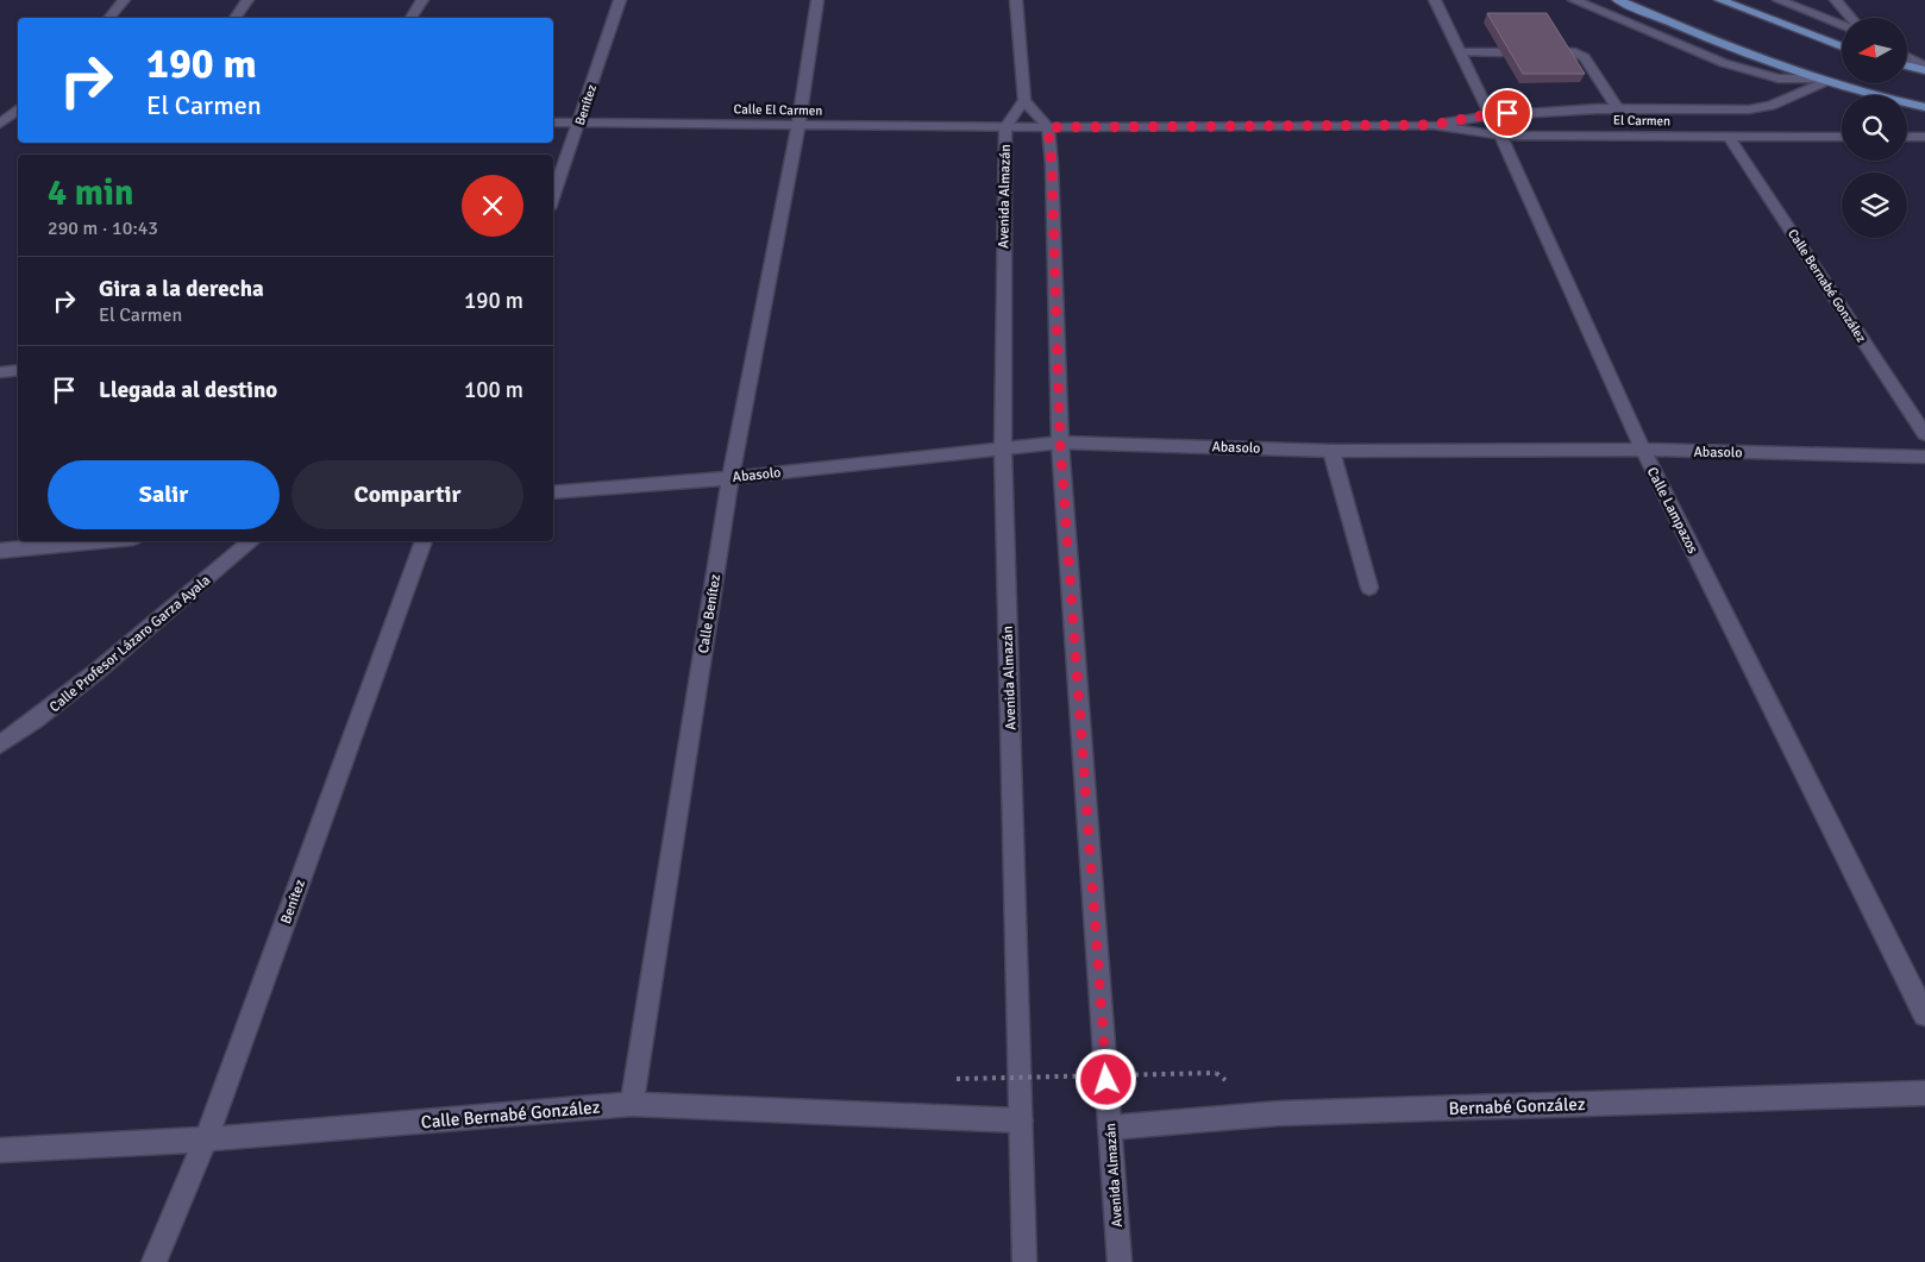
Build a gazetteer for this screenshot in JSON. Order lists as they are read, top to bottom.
{
  "streets": {
    "street": [
      "Benítez",
      "Calle El Carmen",
      "El Carmen",
      "Avenida Almazán",
      "Calle Bernabé González",
      "Abasolo",
      "Calle Lampazos",
      "Calle Benítez",
      "Calle Profesor Lázaro Garza Ayala",
      "Bernabé González"
    ]
  },
  "crossings": [
    ["Benítez", "Calle El Carmen"],
    ["Benítez", "Calle Bernabé González"],
    ["Calle El Carmen", "El Carmen"],
    ["Calle El Carmen", "Avenida Almazán"],
    ["Calle El Carmen", "Calle Benítez"],
    ["El Carmen", "Avenida Almazán"],
    ["El Carmen", "Calle Bernabé González"],
    ["El Carmen", "Calle Lampazos"],
    ["Avenida Almazán", "Calle Bernabé González"],
    ["Avenida Almazán", "Abasolo"],
    ["Avenida Almazán", "Bernabé González"],
    ["Calle Bernabé González", "Calle Benítez"],
    ["Abasolo", "Calle Lampazos"],
    ["Abasolo", "Calle Benítez"]
  ],
  "north": "left",
  "page": {
    "turn": ["190 m", "El Carmen"],
    "heading": ["4 min", "290 m · 10:43"],
    "list": [
      {
        "name": "Gira a la derecha",
        "note": "El Carmen",
        "value": "190 m"
      },
      {
        "name": "Llegada al destino",
        "value": "100 m"
      }
    ],
    "buttons": ["Salir", "Compartir"]
  }
}
